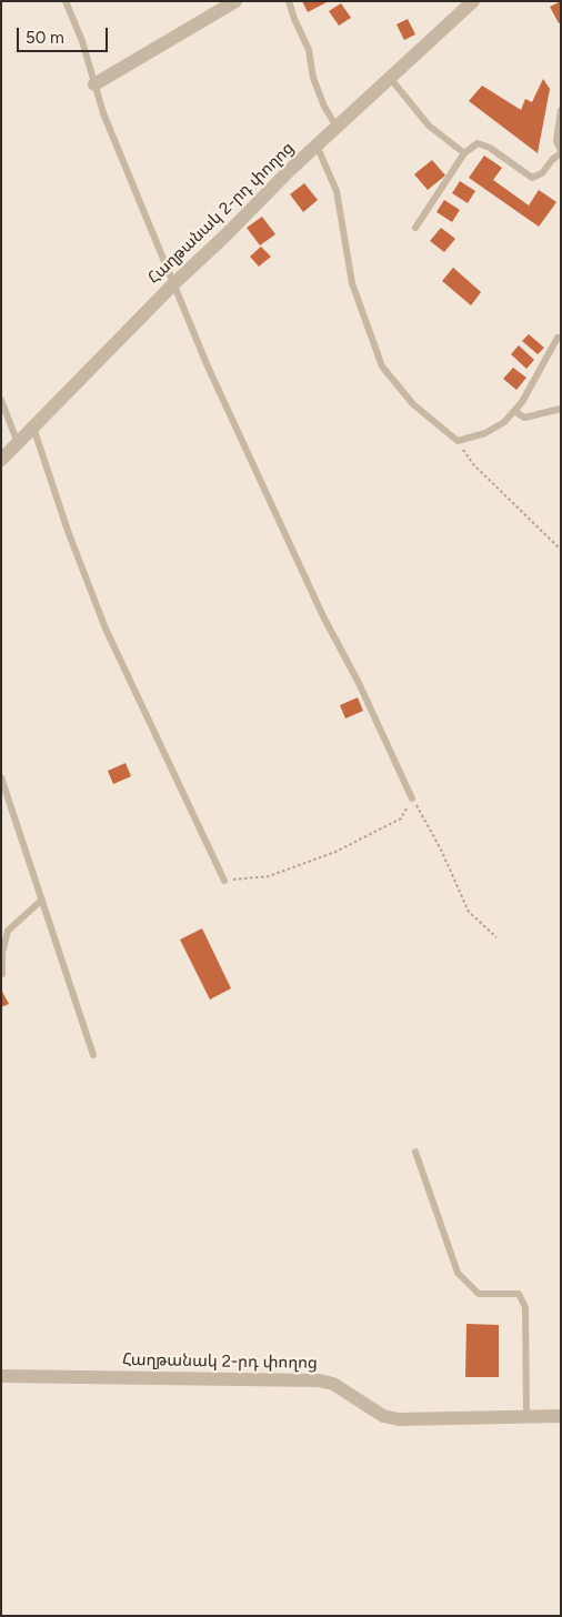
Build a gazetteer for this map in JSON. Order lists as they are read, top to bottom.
{
  "streets": {
    "street": ["Հաղթանակ 2-րդ փողոց"]
  },
  "scale_bar": "50 m"
}
